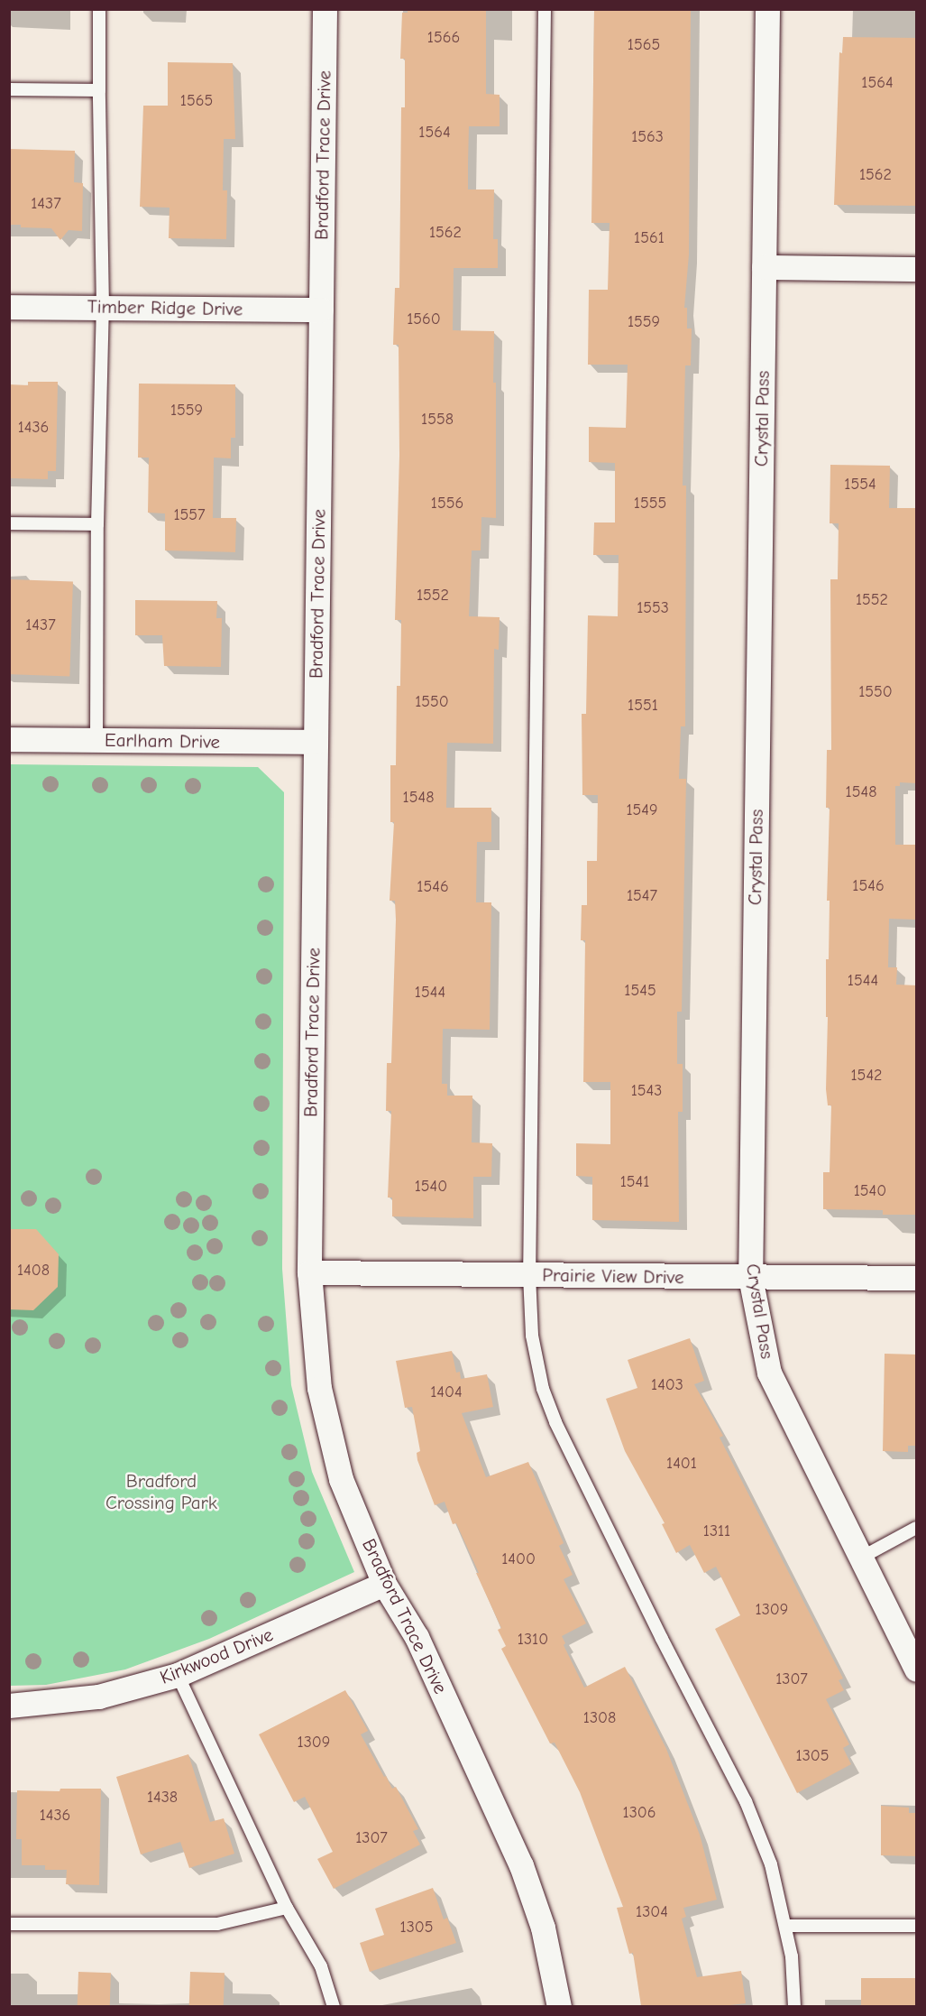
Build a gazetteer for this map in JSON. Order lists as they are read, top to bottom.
{
  "streets": {
    "street": [
      "Bradford Trace Drive",
      "Timber Ridge Drive",
      "Crystal Pass",
      "Earlham Drive",
      "Prairie View Drive",
      "Kirkwood Drive"
    ]
  },
  "crossings": [
    ["Bradford Trace Drive", "Timber Ridge Drive"],
    ["Bradford Trace Drive", "Earlham Drive"],
    ["Bradford Trace Drive", "Prairie View Drive"],
    ["Bradford Trace Drive", "Kirkwood Drive"],
    ["Crystal Pass", "Prairie View Drive"]
  ],
  "parks": ["Bradford Crossing Park"],
  "house_numbers": [
    "1566",
    "1565",
    "1564",
    "1565",
    "1564",
    "1563",
    "1562",
    "1437",
    "1562",
    "1561",
    "1560",
    "1559",
    "1559",
    "1558",
    "1436",
    "1554",
    "1556",
    "1555",
    "1557",
    "1552",
    "1552",
    "1553",
    "1437",
    "1550",
    "1550",
    "1551",
    "1548",
    "1548",
    "1549",
    "1546",
    "1546",
    "1547",
    "1544",
    "1545",
    "1544",
    "1542",
    "1543",
    "1541",
    "1540",
    "1540",
    "1408",
    "1403",
    "1404",
    "1401",
    "1311",
    "1400",
    "1309",
    "1310",
    "1307",
    "1308",
    "1309",
    "1305",
    "1438",
    "1306",
    "1436",
    "1307",
    "1304",
    "1305"
  ]
}
